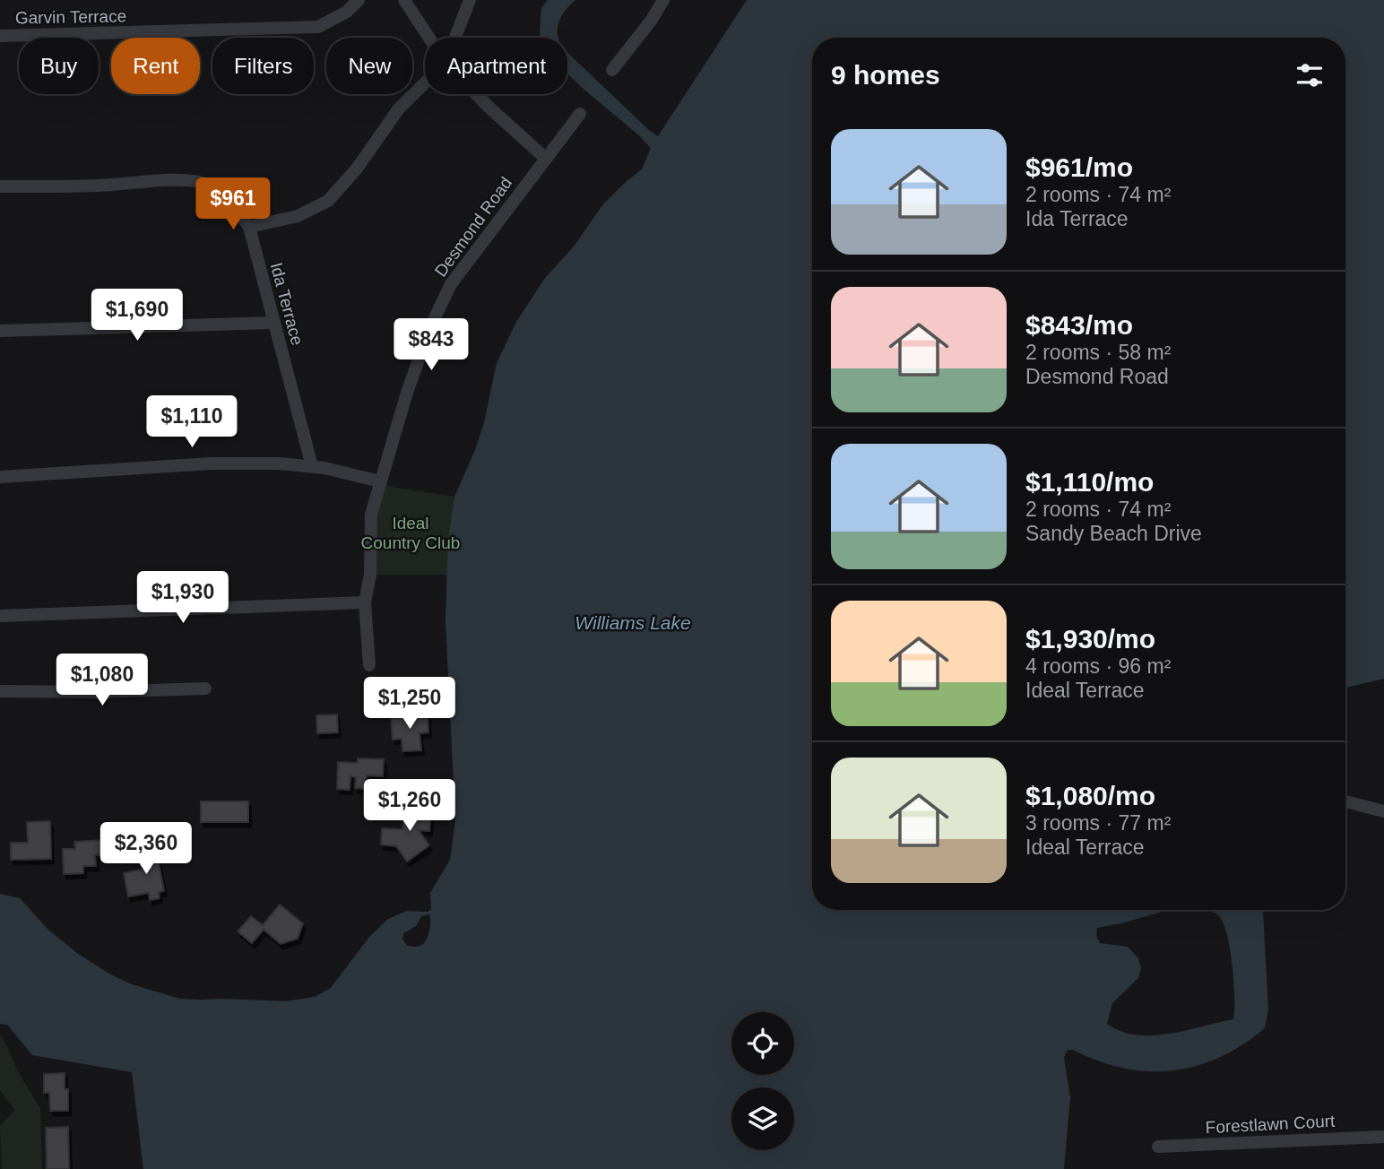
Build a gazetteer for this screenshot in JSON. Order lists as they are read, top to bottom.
{
  "streets": {
    "street": [
      "Garvin Terrace",
      "Desmond Road",
      "Ida Terrace",
      "Forestlawn Court"
    ]
  },
  "water": ["Williams Lake"],
  "parks": ["Ideal Country Club"],
  "page": {
    "chip": [
      "Buy",
      "Rent",
      "Filters",
      "New",
      "Apartment"
    ],
    "heading": "9 homes",
    "list": [
      {
        "name": "$961/mo",
        "note": "2 rooms · 74 m² · Ida Terrace"
      },
      {
        "name": "$843/mo",
        "note": "2 rooms · 58 m² · Desmond Road"
      },
      {
        "name": "$1,110/mo",
        "note": "2 rooms · 74 m² · Sandy Beach Drive"
      },
      {
        "name": "$1,930/mo",
        "note": "4 rooms · 96 m² · Ideal Terrace"
      },
      {
        "name": "$1,080/mo",
        "note": "3 rooms · 77 m² · Ideal Terrace"
      }
    ],
    "price": [
      "$961",
      "$1,690",
      "$843",
      "$1,110",
      "$1,930",
      "$1,080",
      "$1,250",
      "$1,260",
      "$2,360"
    ]
  }
}
